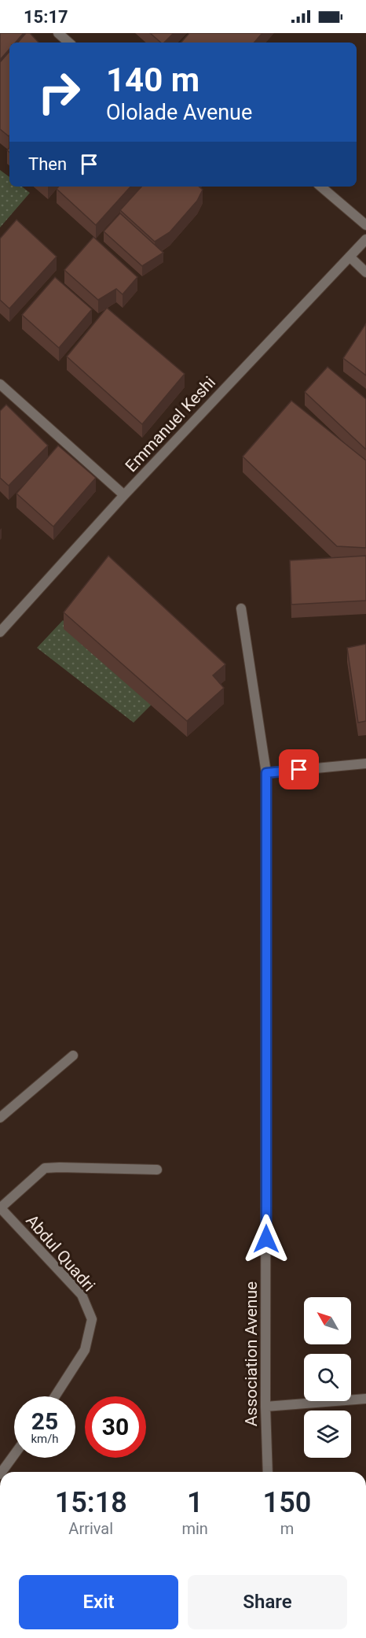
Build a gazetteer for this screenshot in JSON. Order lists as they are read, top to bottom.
{
  "streets": {
    "street": ["Emmanuel Keshi", "Abdul Quadri", "Association Avenue"]
  },
  "north": "top left",
  "page": {
    "status": "15:17",
    "turn": ["140 m", "Ololade Avenue"],
    "then": "Then",
    "speed": "25 km/h",
    "limit": "30",
    "eta": [
      "15:18",
      "Arrival",
      "1",
      "min",
      "150",
      "m"
    ],
    "buttons": ["Exit", "Share"]
  }
}
